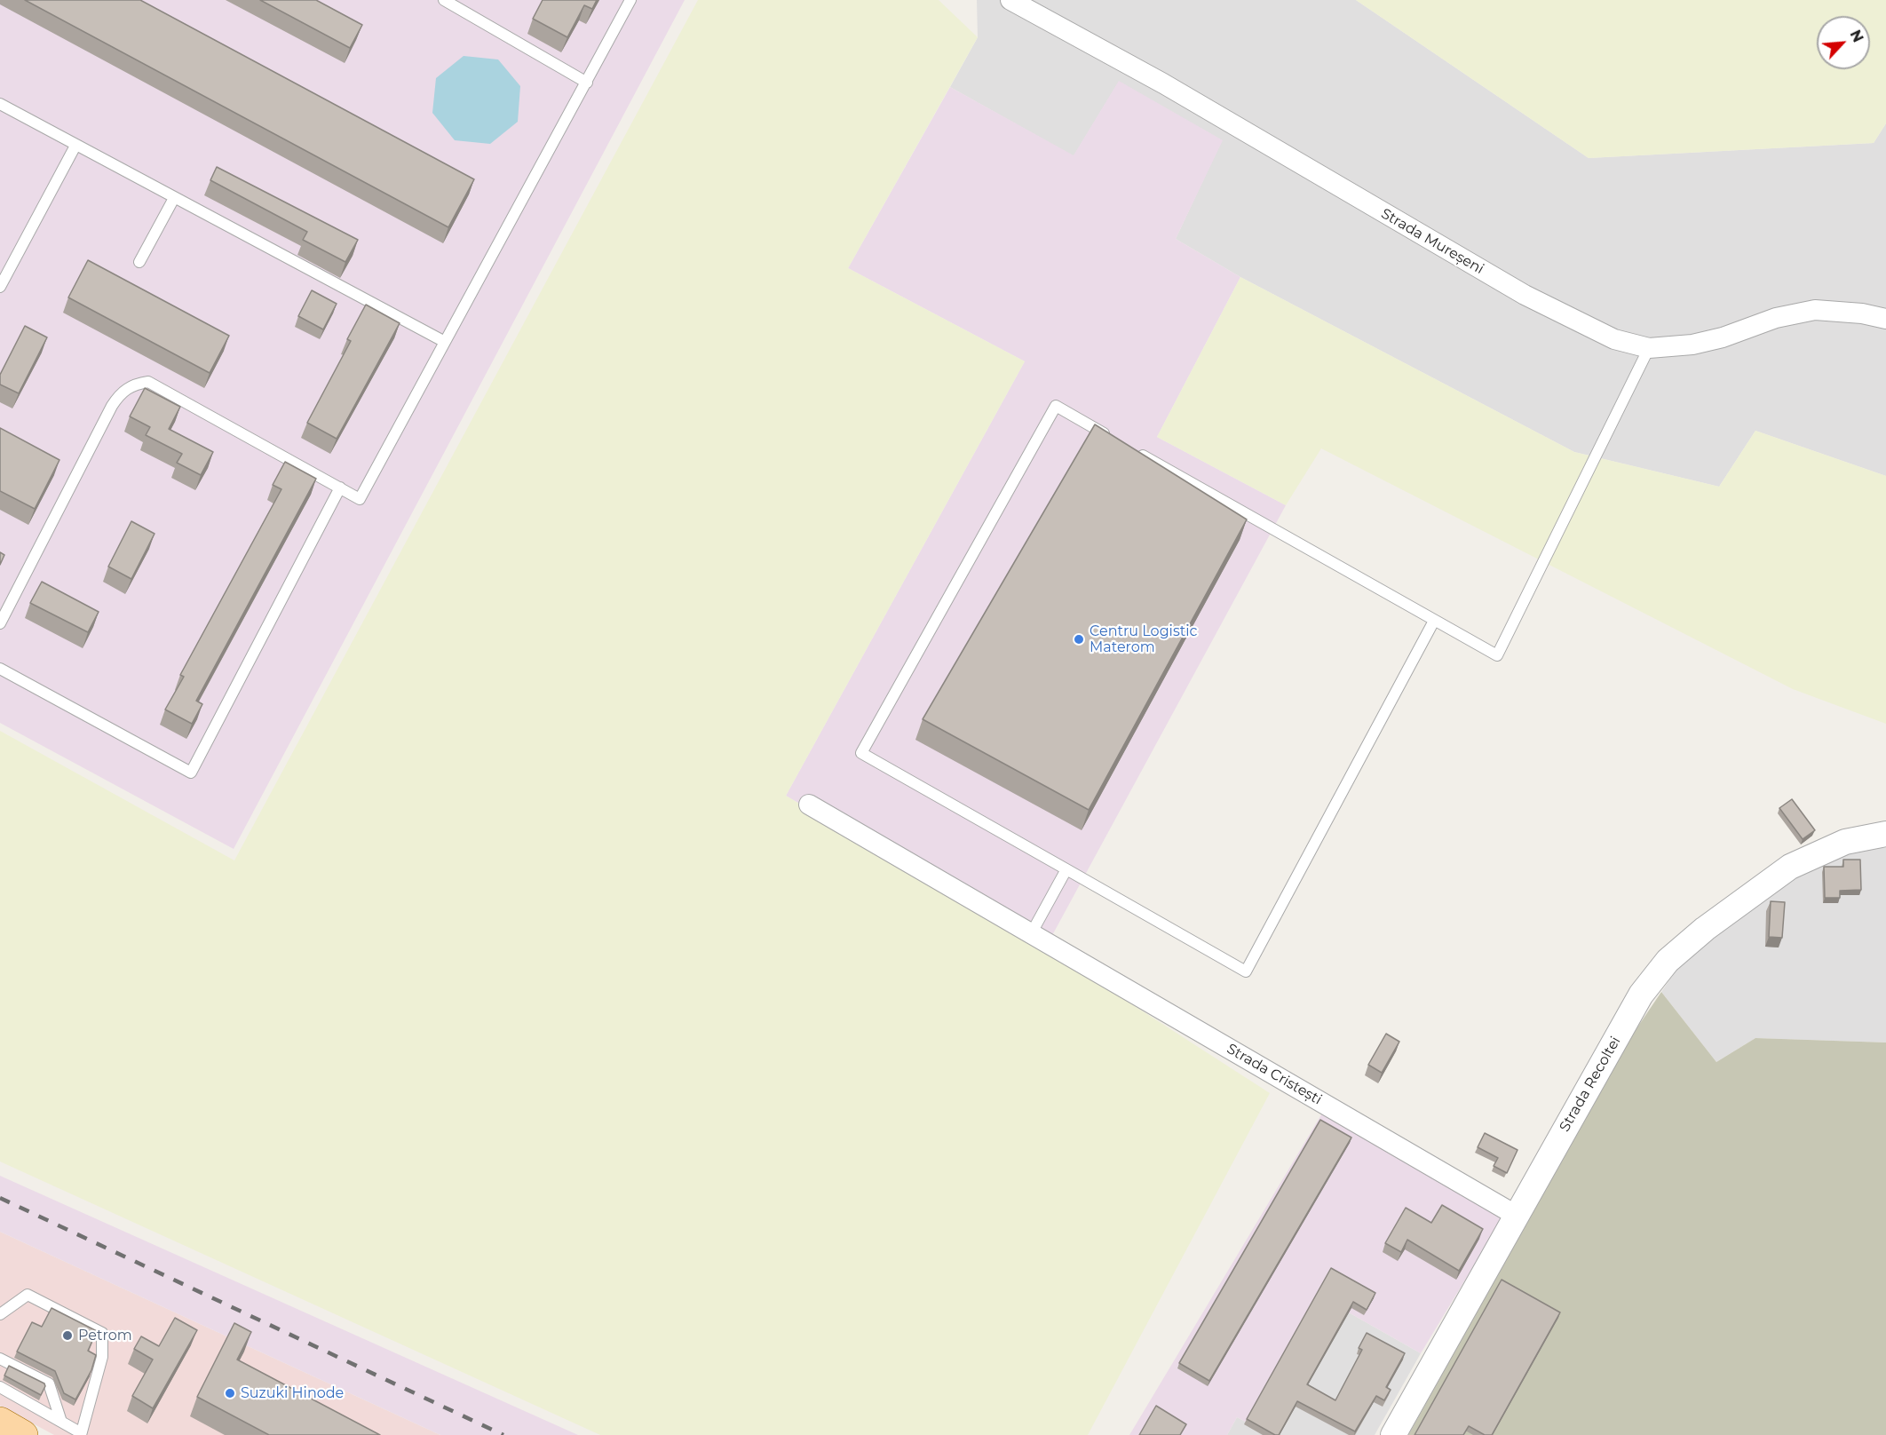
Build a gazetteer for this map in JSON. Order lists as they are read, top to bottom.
{
  "streets": {
    "street": ["Strada Mureșeni", "Strada Cristești", "Strada Recoltei"]
  },
  "crossings": [
    ["Strada Cristești", "Strada Recoltei"]
  ],
  "places": ["Centru Logistic Materom", "Petrom", "Suzuki Hinode"],
  "north": "top right"
}
